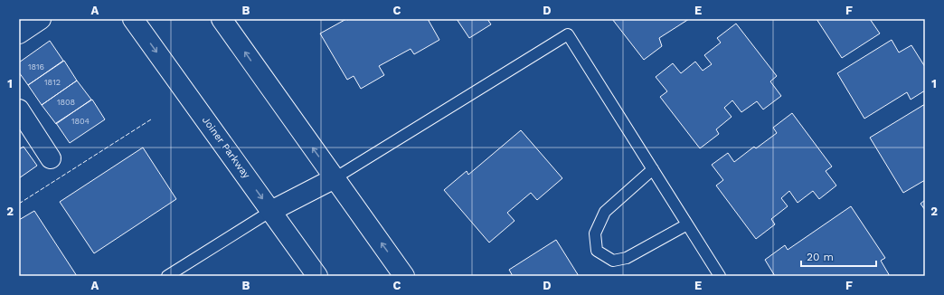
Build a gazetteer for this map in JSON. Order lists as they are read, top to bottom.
{
  "streets": {
    "main road": ["Joiner Parkway"]
  },
  "house_numbers": [
    "1816",
    "1812",
    "1808",
    "1804"
  ],
  "scale_bar": "20 m",
  "grid": {
    "columns": [
      "A",
      "B",
      "C",
      "D",
      "E",
      "F"
    ],
    "rows": ["1", "2"]
  }
}
